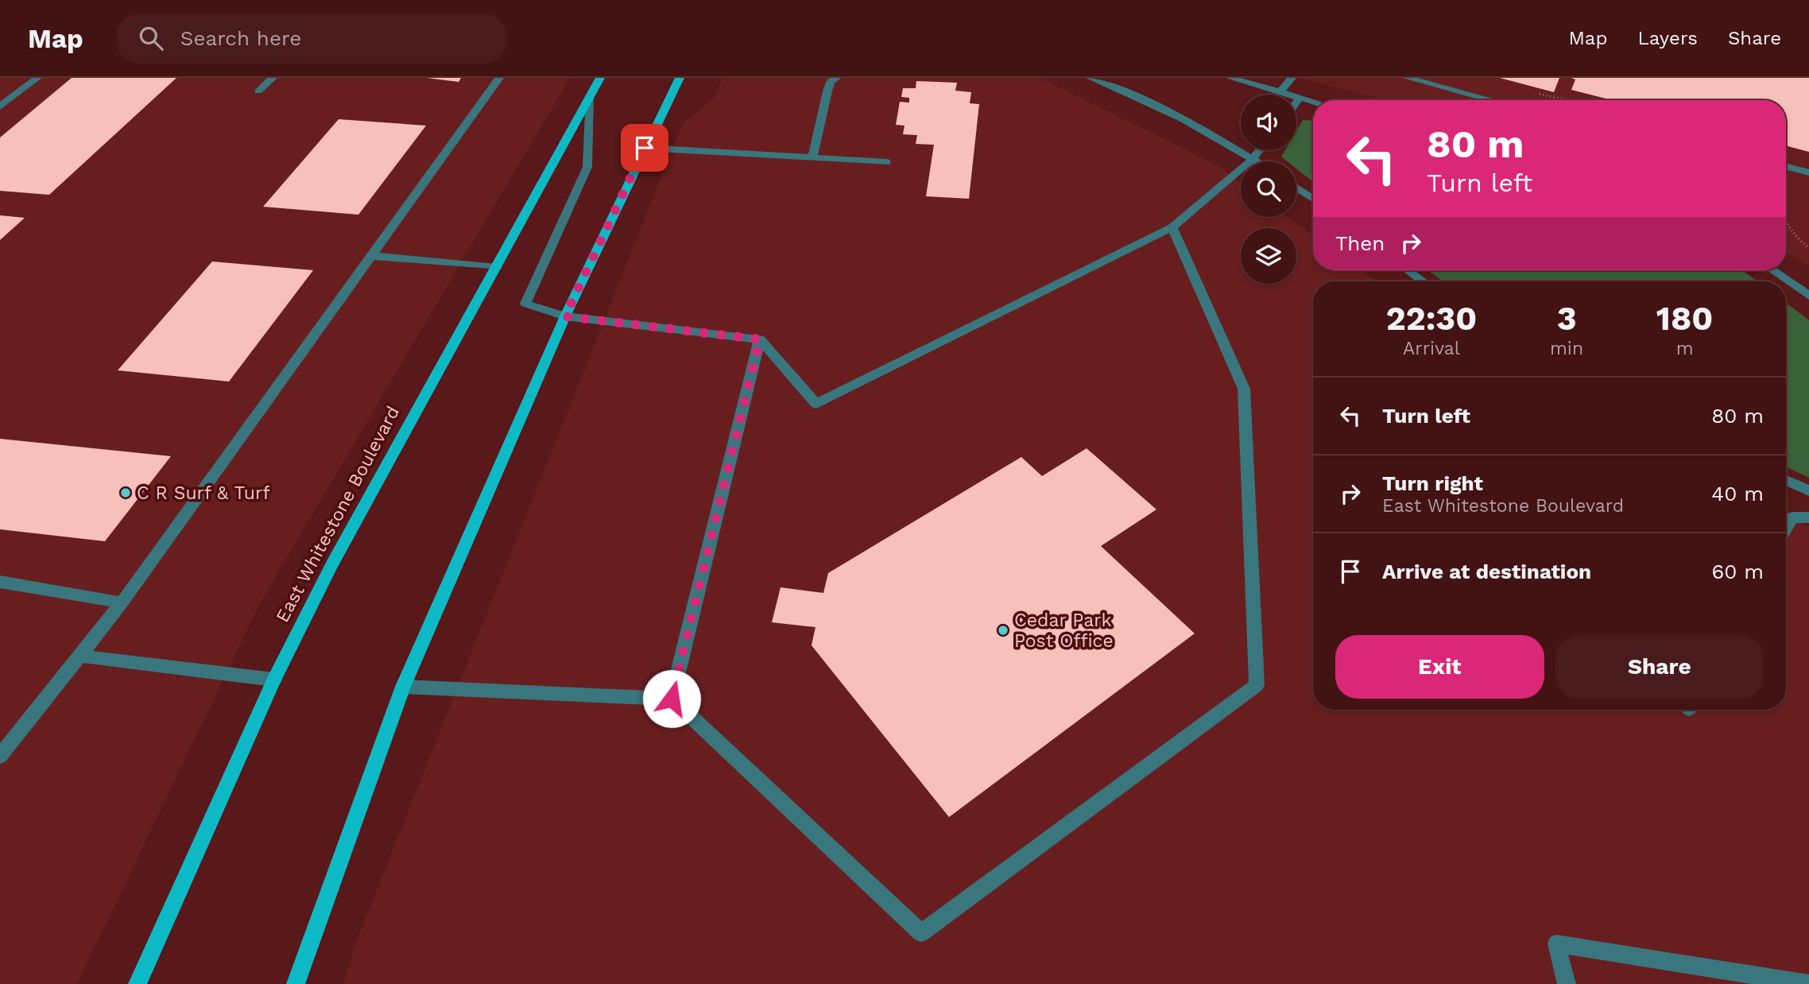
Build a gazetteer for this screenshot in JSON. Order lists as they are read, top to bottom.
{
  "streets": {
    "main road": ["East Whitestone Boulevard"]
  },
  "places": ["C R Surf & Turf", "Cedar Park Post Office"],
  "page": {
    "header": "Map",
    "search": "Search here",
    "nav": ["Map", "Layers", "Share"],
    "turn": ["80 m", "Turn left"],
    "then": "Then",
    "eta": [
      "22:30",
      "Arrival",
      "3",
      "min",
      "180",
      "m"
    ],
    "list": [
      {
        "name": "Turn left",
        "value": "80 m"
      },
      {
        "name": "Turn right",
        "note": "East Whitestone Boulevard",
        "value": "40 m"
      },
      {
        "name": "Arrive at destination",
        "value": "60 m"
      }
    ],
    "buttons": ["Exit", "Share"]
  }
}
